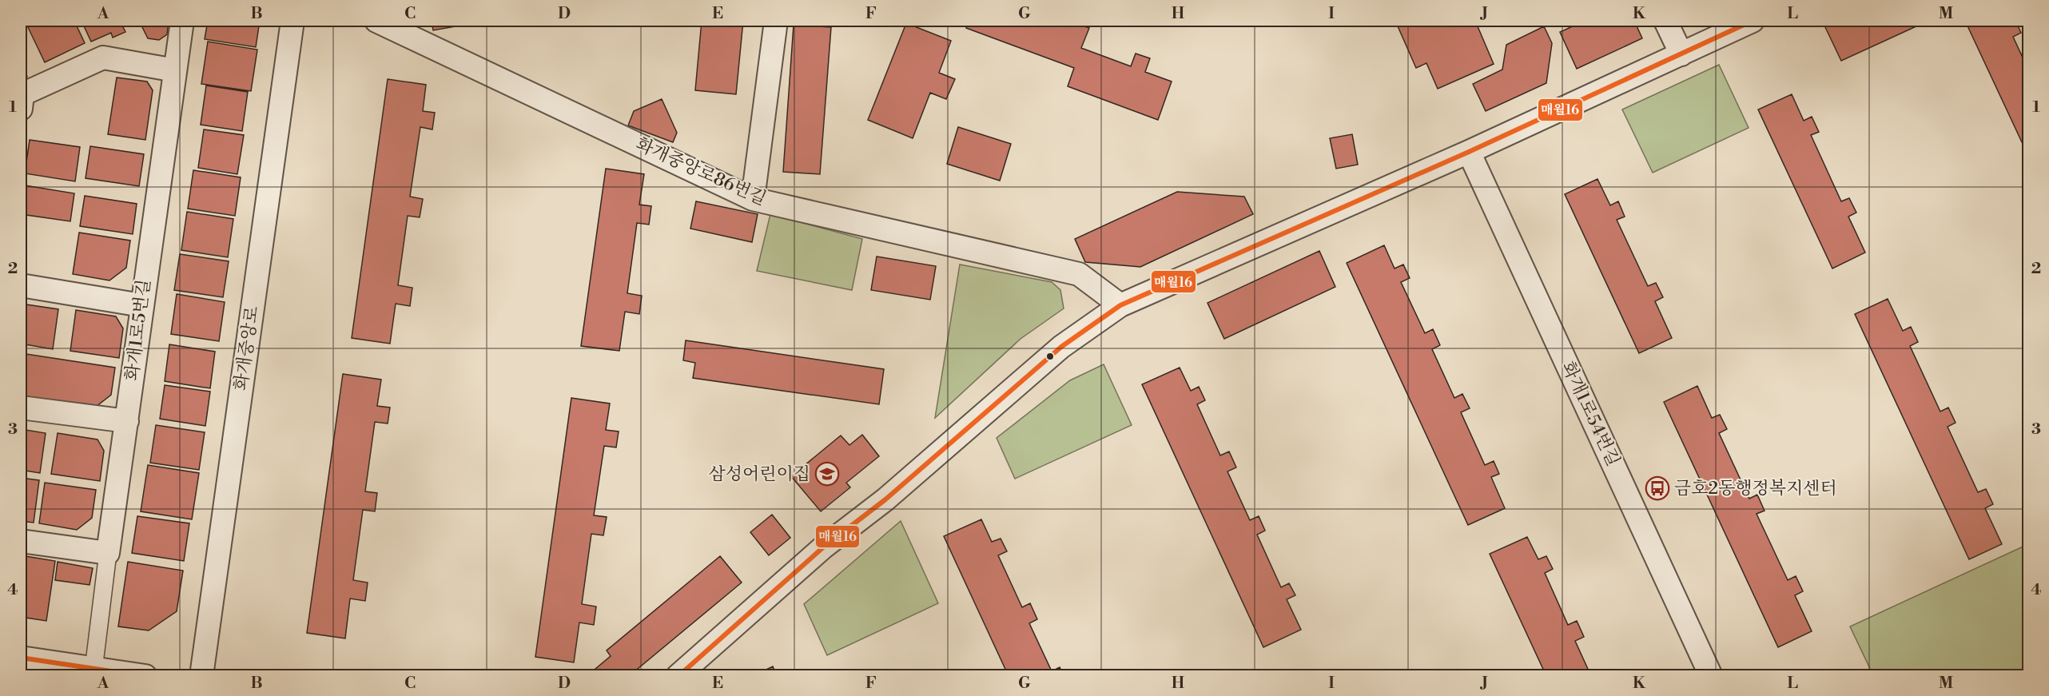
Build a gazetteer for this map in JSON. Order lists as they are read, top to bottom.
{
  "streets": {
    "street": [
      "화개중앙로86번길",
      "화개1로5번길",
      "화개중앙로",
      "화개1로54번길"
    ]
  },
  "places": {
    "school or university": ["삼성어린이집"],
    "bus stop": ["금호2동행정복지센터"]
  },
  "lines": ["transit line 매월16"],
  "grid": {
    "columns": [
      "A",
      "B",
      "C",
      "D",
      "E",
      "F",
      "G",
      "H",
      "I",
      "J",
      "K",
      "L",
      "M"
    ],
    "rows": [
      "1",
      "2",
      "3",
      "4"
    ]
  }
}
